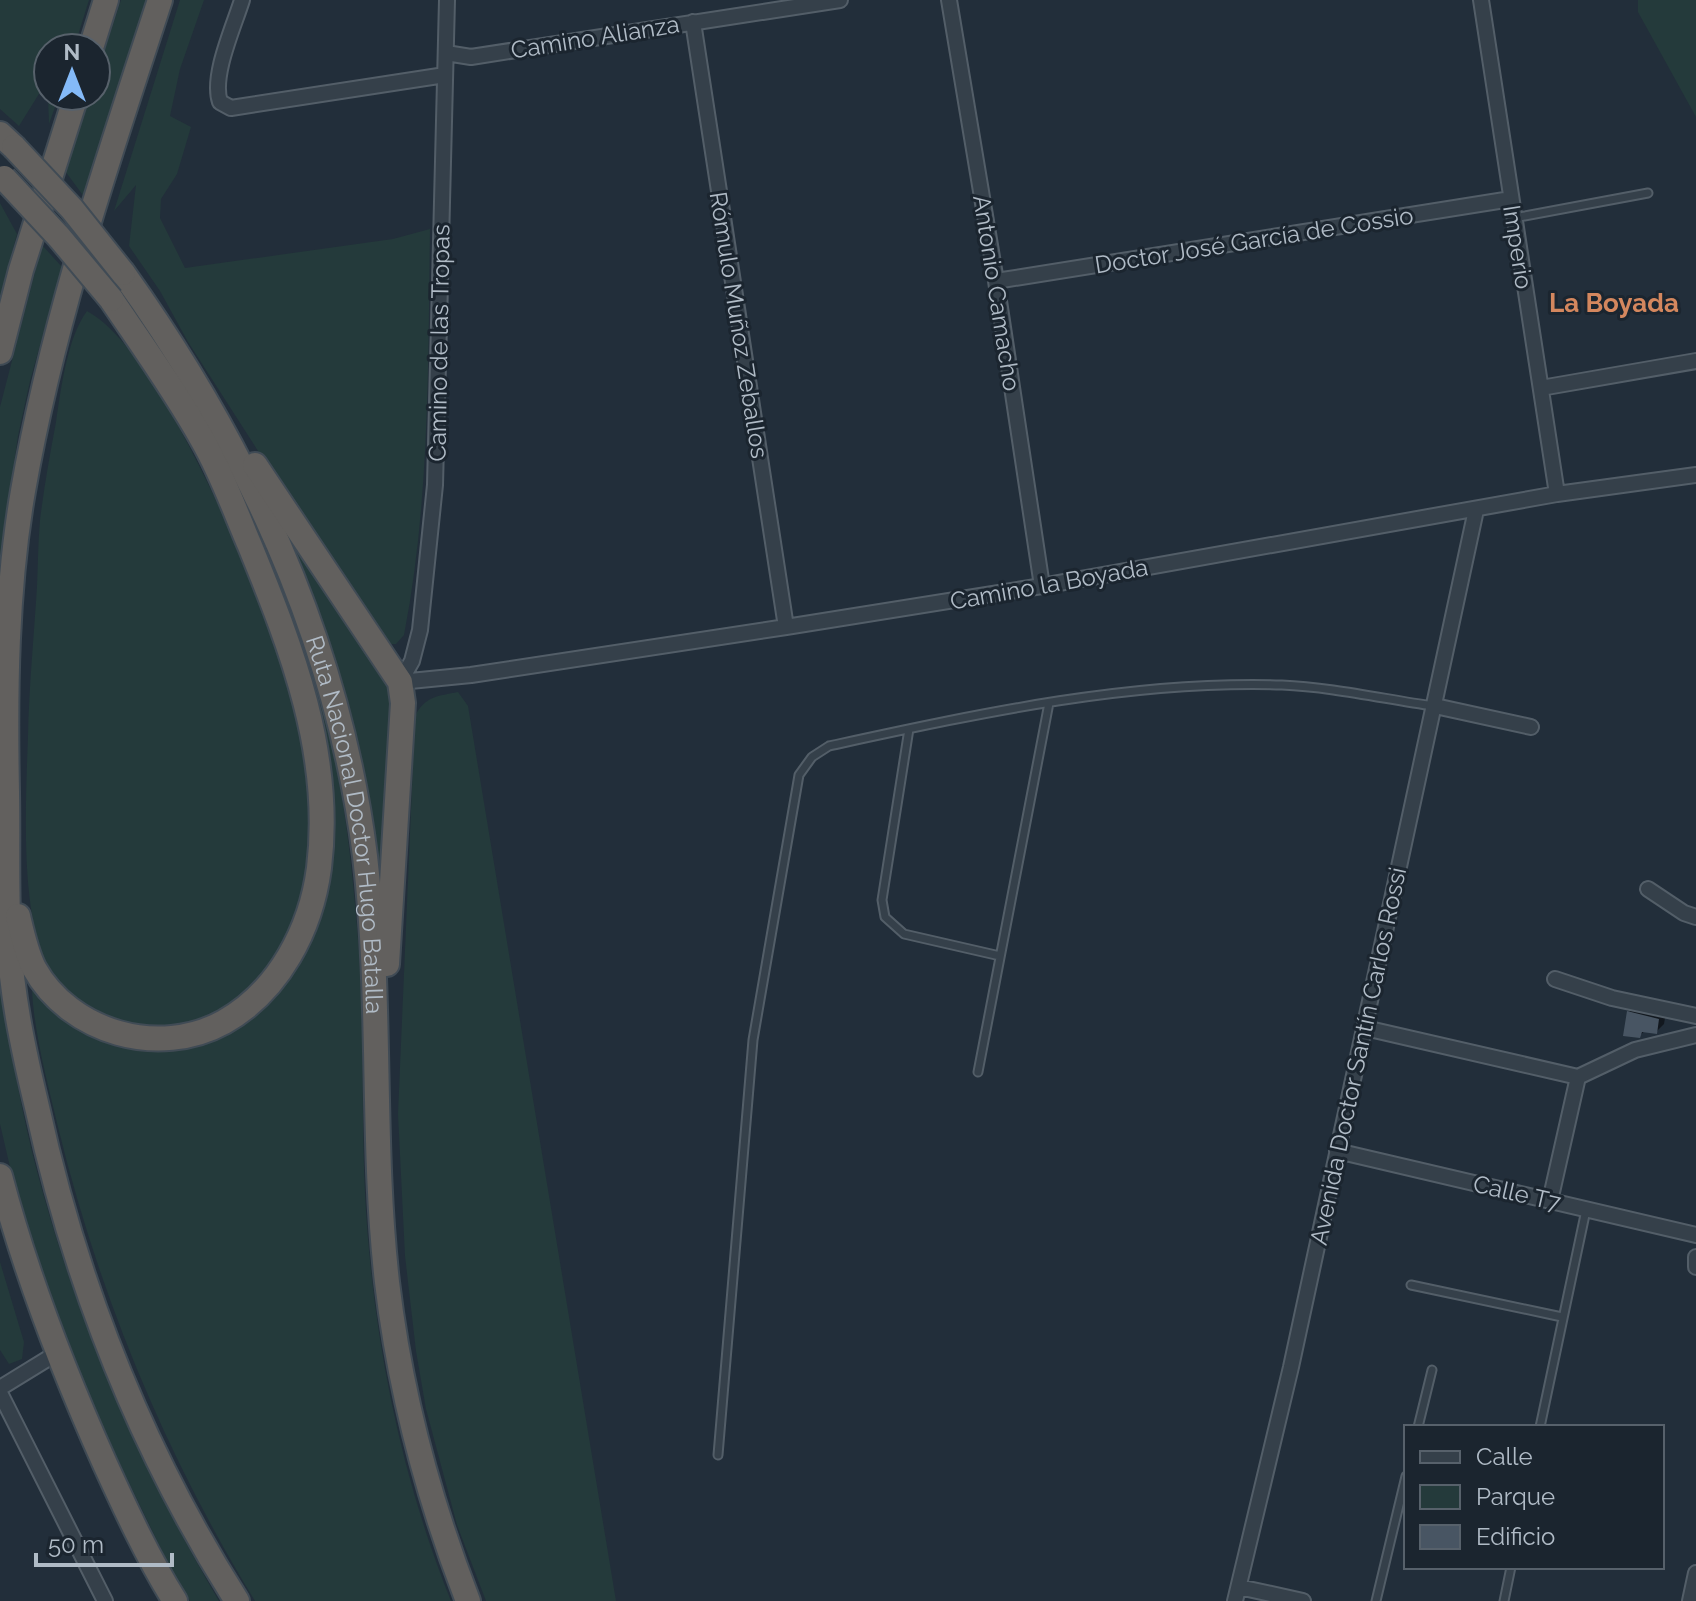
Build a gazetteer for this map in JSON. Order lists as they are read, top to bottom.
{
  "streets": {
    "highway": ["Ruta Nacional Doctor Hugo Batalla"],
    "street": [
      "Camino Alianza",
      "Doctor José García de Cossio",
      "Imperio",
      "Antonio Camacho",
      "Rómulo Muñoz Zeballos",
      "Camino de las Tropas",
      "Camino la Boyada",
      "Avenida Doctor Santín Carlos Rossi",
      "Calle T7"
    ]
  },
  "crossings": [
    ["Camino Alianza", "Rómulo Muñoz Zeballos"],
    ["Camino Alianza", "Camino de las Tropas"],
    ["Doctor José García de Cossio", "Imperio"],
    ["Doctor José García de Cossio", "Antonio Camacho"],
    ["Imperio", "Camino la Boyada"],
    ["Antonio Camacho", "Camino la Boyada"],
    ["Rómulo Muñoz Zeballos", "Camino la Boyada"],
    ["Camino de las Tropas", "Camino la Boyada"],
    ["Camino la Boyada", "Avenida Doctor Santín Carlos Rossi"],
    ["Avenida Doctor Santín Carlos Rossi", "Calle T7"]
  ],
  "districts": ["La Boyada"],
  "legend": ["Calle", "Parque", "Edificio"],
  "scale_bar": "50 m",
  "north": "top"
}
